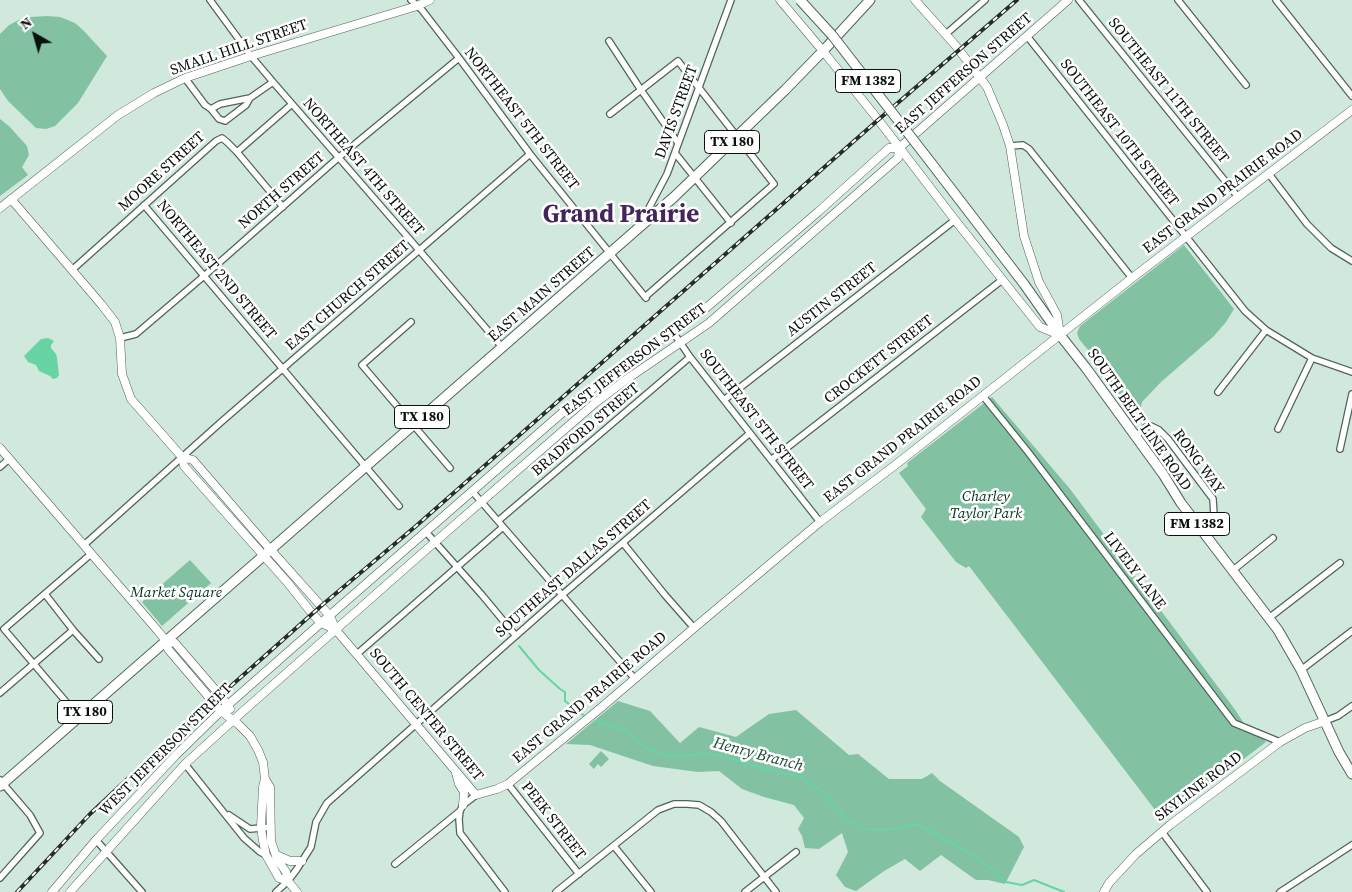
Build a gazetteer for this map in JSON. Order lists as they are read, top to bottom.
{
  "streets": {
    "main road": [
      "FM 1382",
      "TX 180",
      "EAST MAIN STREET",
      "SOUTH BELT LINE ROAD"
    ],
    "street": [
      "SMALL HILL STREET",
      "EAST JEFFERSON STREET",
      "SOUTHEAST 11TH STREET",
      "DAVIS STREET",
      "NORTHEAST 5TH STREET",
      "SOUTHEAST 10TH STREET",
      "NORTHEAST 4TH STREET",
      "MOORE STREET",
      "NORTH STREET",
      "EAST GRAND PRAIRIE ROAD",
      "NORTHEAST 2ND STREET",
      "EAST CHURCH STREET",
      "AUSTIN STREET",
      "CROCKETT STREET",
      "SOUTHEAST 5TH STREET",
      "BRADFORD STREET",
      "RONG WAY",
      "SOUTHEAST DALLAS STREET",
      "LIVELY LANE",
      "SOUTH CENTER STREET",
      "WEST JEFFERSON STREET",
      "SKYLINE ROAD",
      "PEEK STREET"
    ]
  },
  "crossings": [
    ["SMALL HILL STREET", "NORTHEAST 5TH STREET"],
    ["SMALL HILL STREET", "NORTHEAST 4TH STREET"],
    ["EAST JEFFERSON STREET", "SOUTHEAST 10TH STREET"],
    ["EAST JEFFERSON STREET", "SOUTHEAST 5TH STREET"],
    ["EAST JEFFERSON STREET", "SOUTH BELT LINE ROAD"],
    ["EAST JEFFERSON STREET", "SOUTH CENTER STREET"],
    ["EAST JEFFERSON STREET", "WEST JEFFERSON STREET"],
    ["FM 1382", "EAST MAIN STREET"],
    ["FM 1382", "SOUTH BELT LINE ROAD"],
    ["SOUTHEAST 11TH STREET", "EAST GRAND PRAIRIE ROAD"],
    ["DAVIS STREET", "EAST MAIN STREET"],
    ["NORTHEAST 5TH STREET", "NORTH STREET"],
    ["NORTHEAST 5TH STREET", "EAST MAIN STREET"],
    ["NORTHEAST 5TH STREET", "EAST CHURCH STREET"],
    ["SOUTHEAST 10TH STREET", "EAST GRAND PRAIRIE ROAD"],
    ["TX 180", "EAST MAIN STREET"],
    ["TX 180", "SOUTH CENTER STREET"],
    ["NORTHEAST 4TH STREET", "NORTH STREET"],
    ["NORTHEAST 4TH STREET", "EAST MAIN STREET"],
    ["NORTHEAST 4TH STREET", "EAST CHURCH STREET"],
    ["MOORE STREET", "NORTHEAST 2ND STREET"],
    ["NORTH STREET", "NORTHEAST 2ND STREET"],
    ["EAST GRAND PRAIRIE ROAD", "SOUTHEAST 5TH STREET"],
    ["EAST GRAND PRAIRIE ROAD", "SOUTH BELT LINE ROAD"],
    ["EAST GRAND PRAIRIE ROAD", "LIVELY LANE"],
    ["EAST GRAND PRAIRIE ROAD", "SOUTH CENTER STREET"],
    ["EAST GRAND PRAIRIE ROAD", "PEEK STREET"],
    ["NORTHEAST 2ND STREET", "EAST MAIN STREET"],
    ["NORTHEAST 2ND STREET", "EAST CHURCH STREET"],
    ["EAST MAIN STREET", "SOUTH BELT LINE ROAD"],
    ["EAST MAIN STREET", "SOUTH CENTER STREET"],
    ["AUSTIN STREET", "SOUTHEAST 5TH STREET"],
    ["AUSTIN STREET", "SOUTH BELT LINE ROAD"],
    ["CROCKETT STREET", "SOUTHEAST 5TH STREET"],
    ["CROCKETT STREET", "SOUTH BELT LINE ROAD"],
    ["SOUTHEAST 5TH STREET", "BRADFORD STREET"],
    ["SOUTHEAST 5TH STREET", "SOUTHEAST DALLAS STREET"],
    ["SOUTH BELT LINE ROAD", "RONG WAY"],
    ["SOUTH BELT LINE ROAD", "SKYLINE ROAD"],
    ["SOUTHEAST DALLAS STREET", "SOUTH CENTER STREET"],
    ["LIVELY LANE", "SKYLINE ROAD"],
    ["SOUTH CENTER STREET", "WEST JEFFERSON STREET"]
  ],
  "districts": ["Grand Prairie"],
  "water": ["Henry Branch"],
  "parks": ["Charley Taylor Park", "Market Square"],
  "north": "top left"
}
